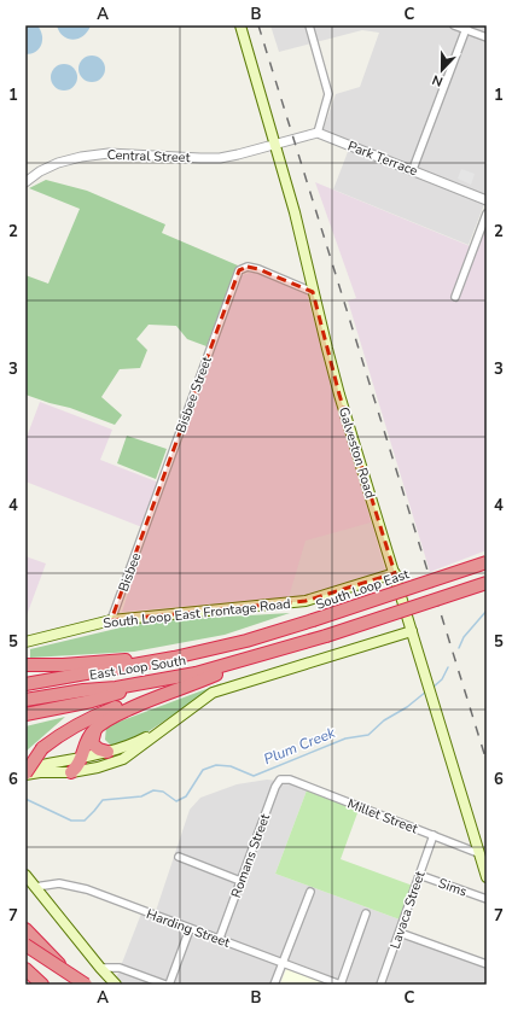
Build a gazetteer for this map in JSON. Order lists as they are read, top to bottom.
{
  "streets": {
    "highway": ["South Loop East", "East Loop South"],
    "main road": ["Galveston Road", "South Loop East Frontage Road"],
    "street": [
      "Central Street",
      "Park Terrace",
      "Bisbee Street",
      "Bisbee",
      "Millet Street",
      "Romans Street",
      "Sims",
      "Lavaca Street",
      "Harding Street"
    ]
  },
  "crossings": [
    ["Central Street", "Galveston Road"],
    ["Bisbee Street", "Galveston Road"],
    ["Bisbee Street", "Bisbee"],
    ["Galveston Road", "South Loop East Frontage Road"],
    ["Galveston Road", "Millet Street"],
    ["Bisbee", "South Loop East Frontage Road"],
    ["South Loop East", "East Loop South"],
    ["Millet Street", "Romans Street"],
    ["Millet Street", "Lavaca Street"],
    ["Romans Street", "Harding Street"],
    ["Sims", "Lavaca Street"]
  ],
  "water": ["Plum Creek"],
  "north": "bottom",
  "grid": {
    "columns": ["A", "B", "C"],
    "rows": [
      "1",
      "2",
      "3",
      "4",
      "5",
      "6",
      "7"
    ]
  }
}
